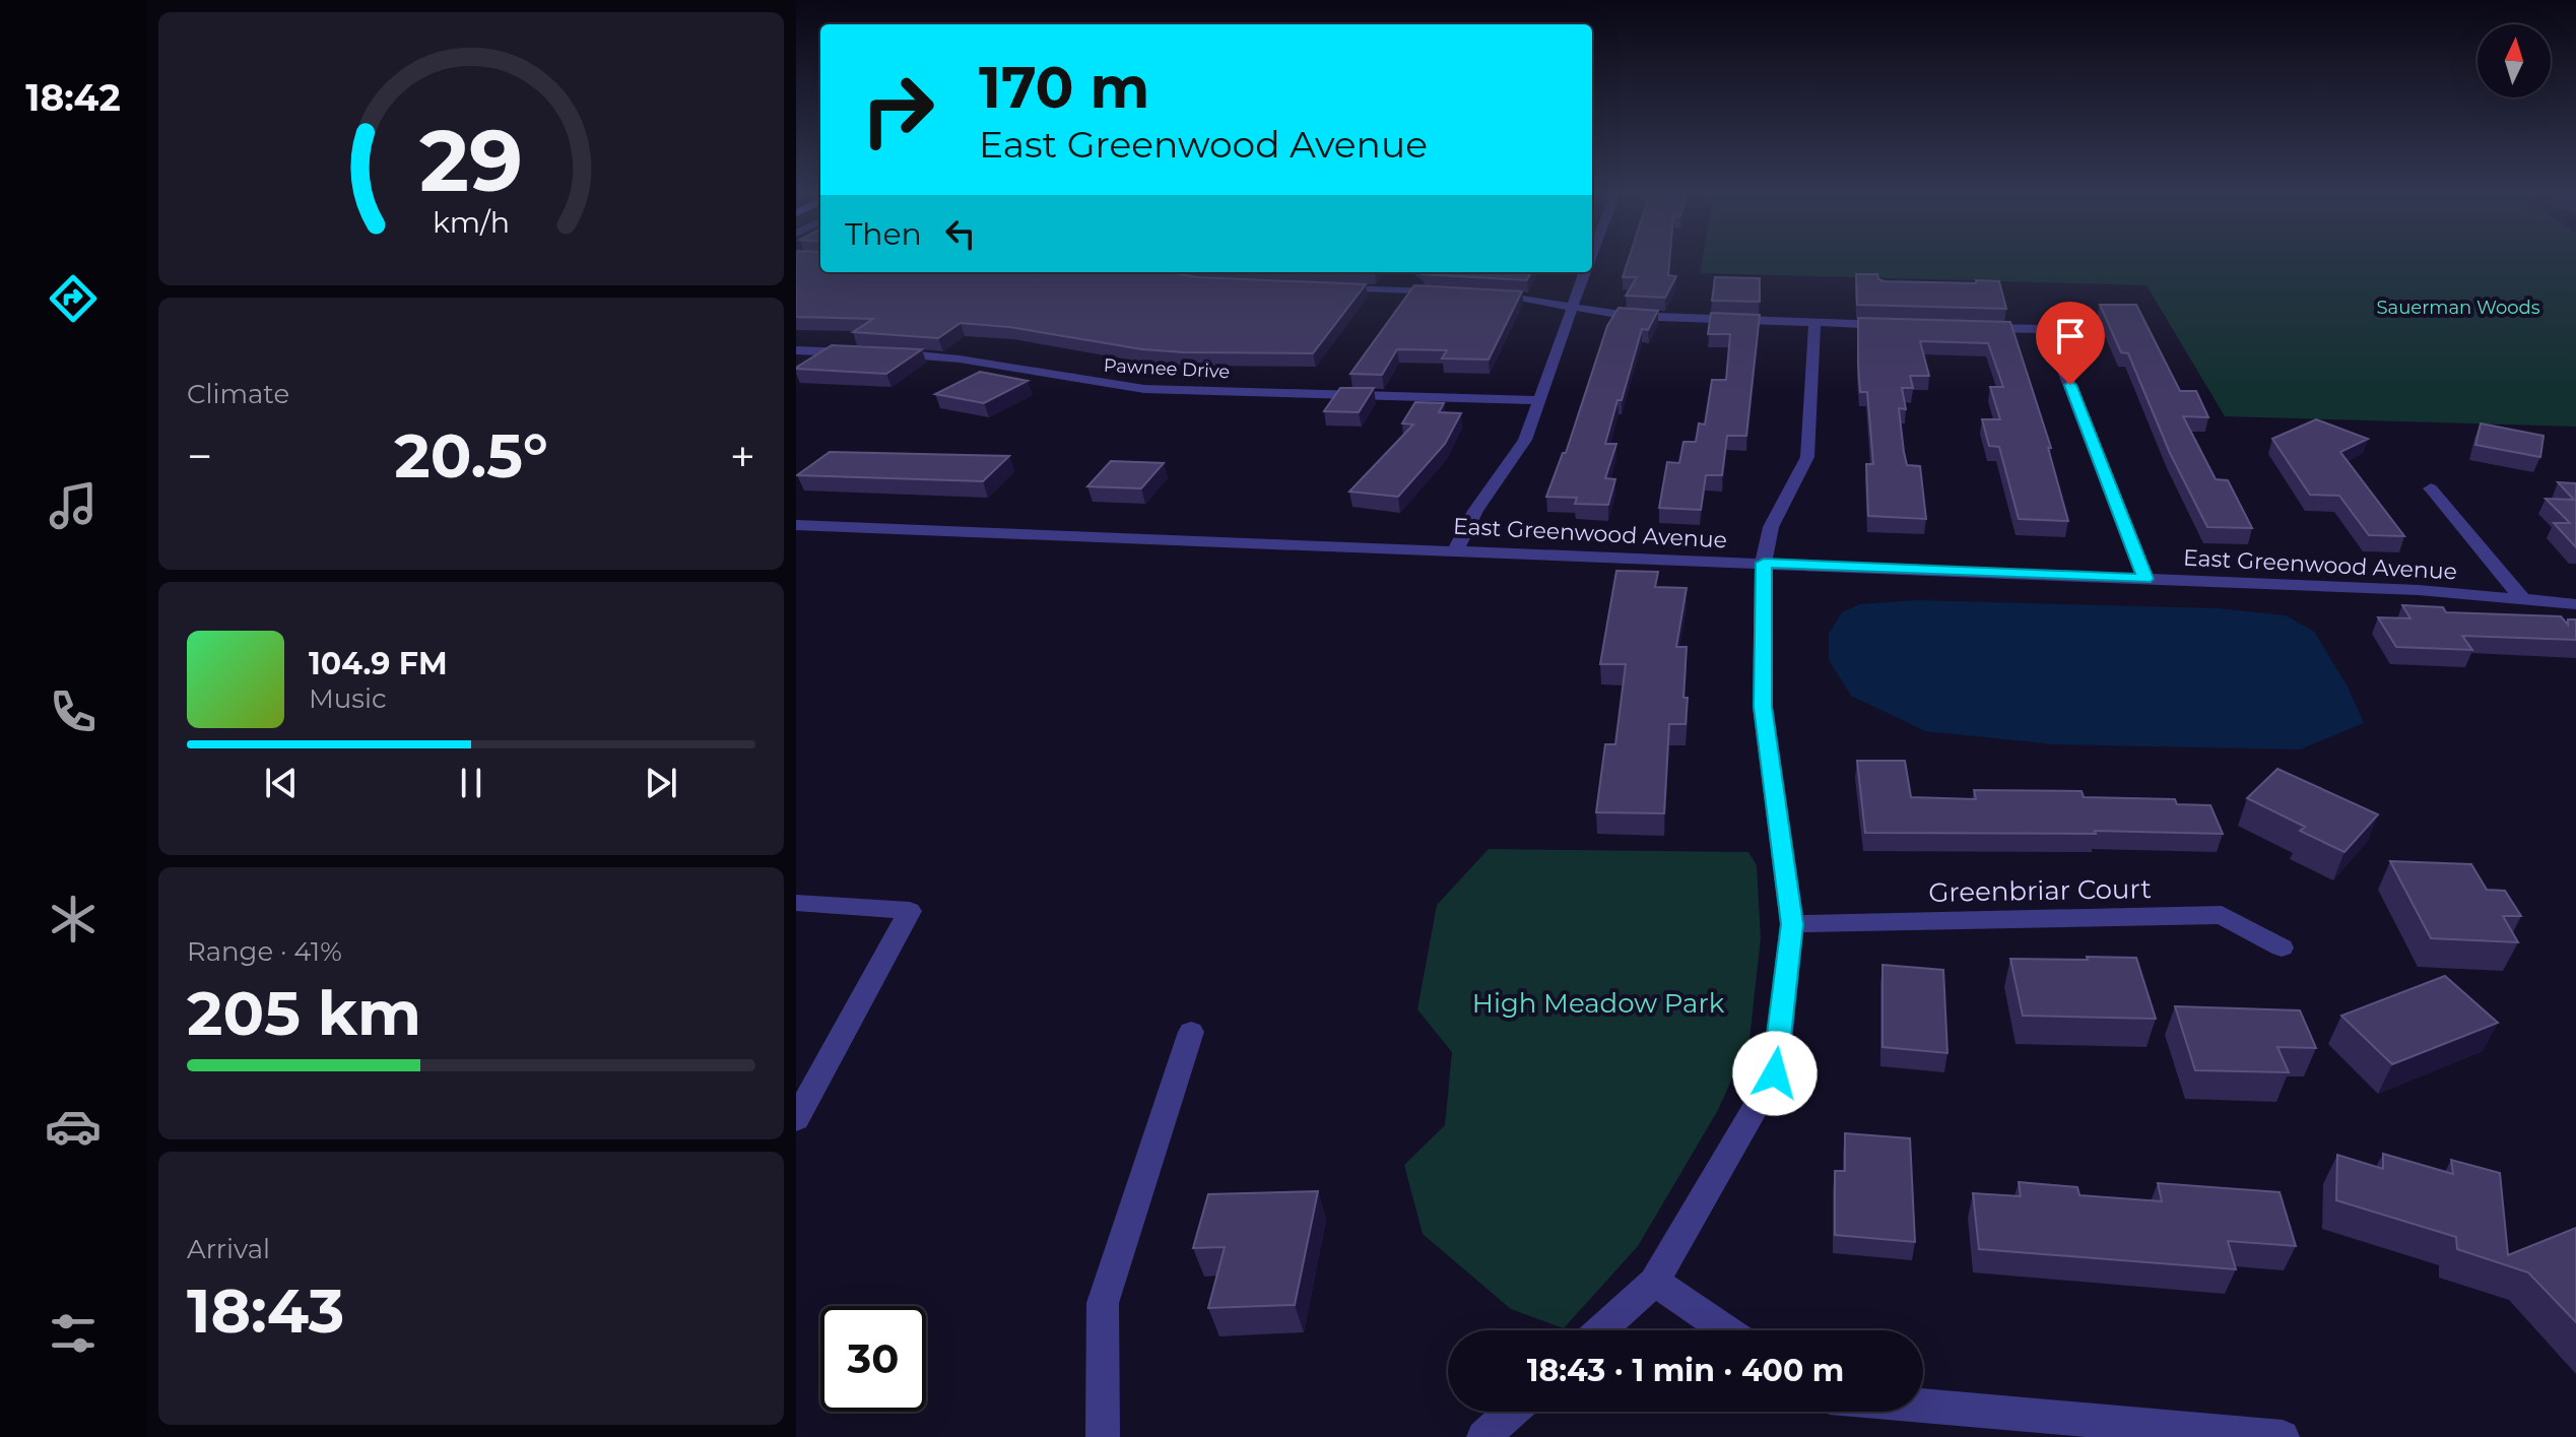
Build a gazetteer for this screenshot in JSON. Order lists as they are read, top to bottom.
{
  "streets": {
    "street": ["Pawnee Drive", "East Greenwood Avenue", "Greenbriar Court"]
  },
  "parks": ["Sauerman Woods", "High Meadow Park"],
  "north": "top",
  "page": {
    "tabs": "18:42",
    "turn": ["170 m", "East Greenwood Avenue"],
    "then": "Then",
    "tile": [
      "Climate",
      ["Range · 41%", "205 km"],
      ["Arrival", "18:43"]
    ],
    "heat": ["−", "20.5°", "+"],
    "song": ["104.9 FM", "Music"],
    "limit": "30",
    "trip": "18:43 · 1 min · 400 m",
    "gauge": ["29", "km/h"]
  }
}
